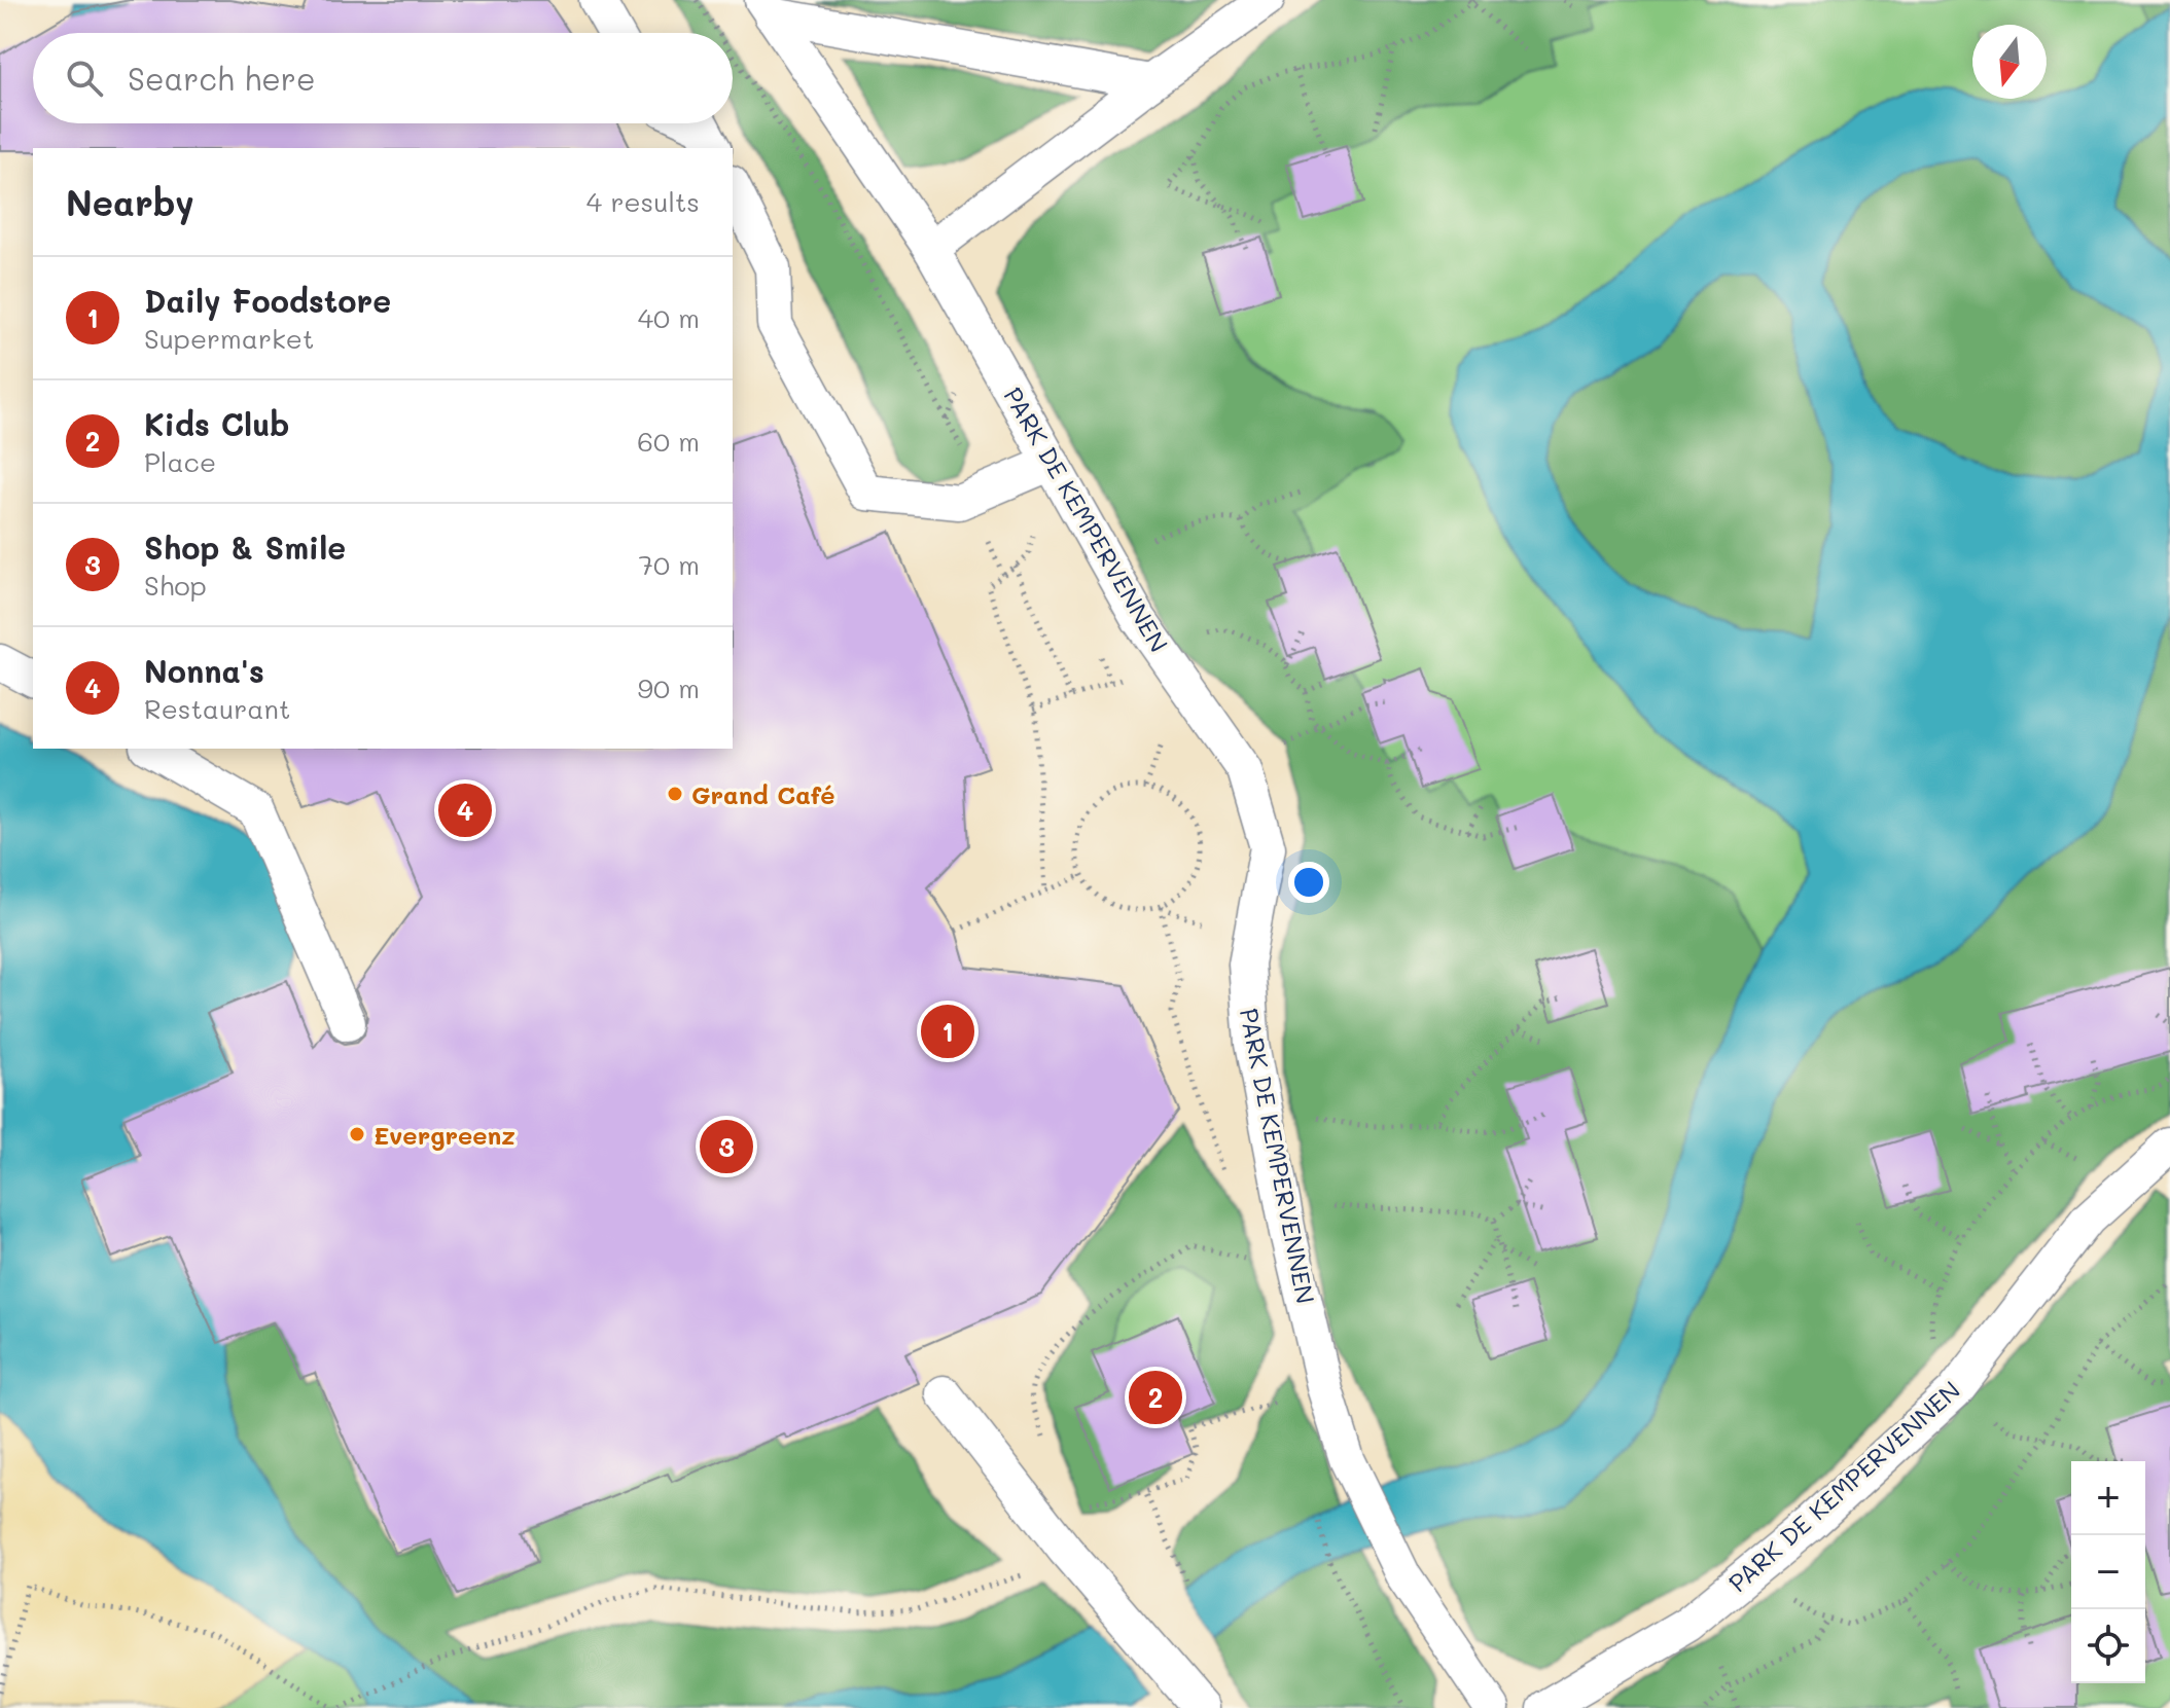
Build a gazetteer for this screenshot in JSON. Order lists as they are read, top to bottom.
{
  "streets": {
    "lane": ["PARK DE KEMPERVENNEN"]
  },
  "places": ["Grand Café", "Evergreenz"],
  "north": "bottom",
  "page": {
    "search": "Search here",
    "heading": ["Nearby", "4 results"],
    "list": [
      {
        "mark": "1",
        "name": "Daily Foodstore",
        "note": "Supermarket",
        "value": "40 m"
      },
      {
        "mark": "2",
        "name": "Kids Club",
        "note": "Place",
        "value": "60 m"
      },
      {
        "mark": "3",
        "name": "Shop & Smile",
        "note": "Shop",
        "value": "70 m"
      },
      {
        "mark": "4",
        "name": "Nonna's",
        "note": "Restaurant",
        "value": "90 m"
      }
    ],
    "pins": [
      "4",
      "1",
      "3",
      "2"
    ],
    "map_buttons": ["+", "−"]
  }
}
